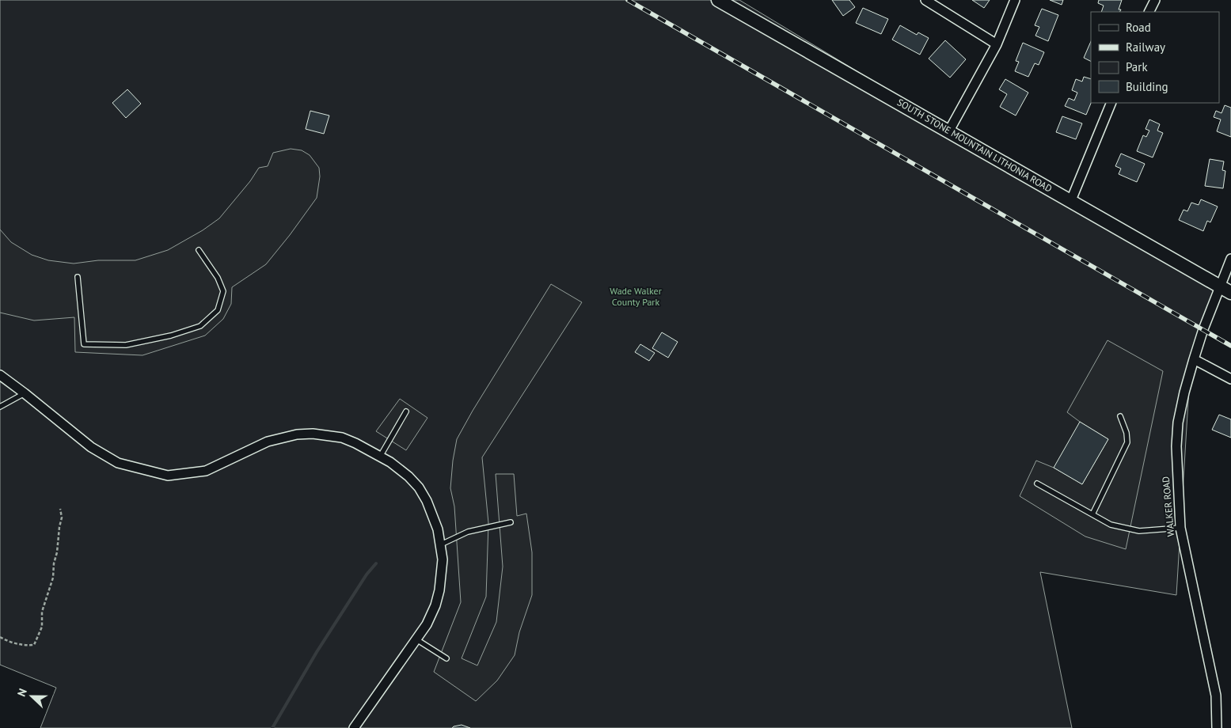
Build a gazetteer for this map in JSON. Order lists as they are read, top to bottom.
{
  "streets": {
    "main road": ["SOUTH STONE MOUNTAIN LITHONIA ROAD"],
    "street": ["WALKER ROAD"]
  },
  "crossings": [
    ["SOUTH STONE MOUNTAIN LITHONIA ROAD", "WALKER ROAD"]
  ],
  "parks": ["Wade Walker County Park"],
  "legend": [
    "Road",
    "Railway",
    "Park",
    "Building"
  ],
  "north": "left"
}
